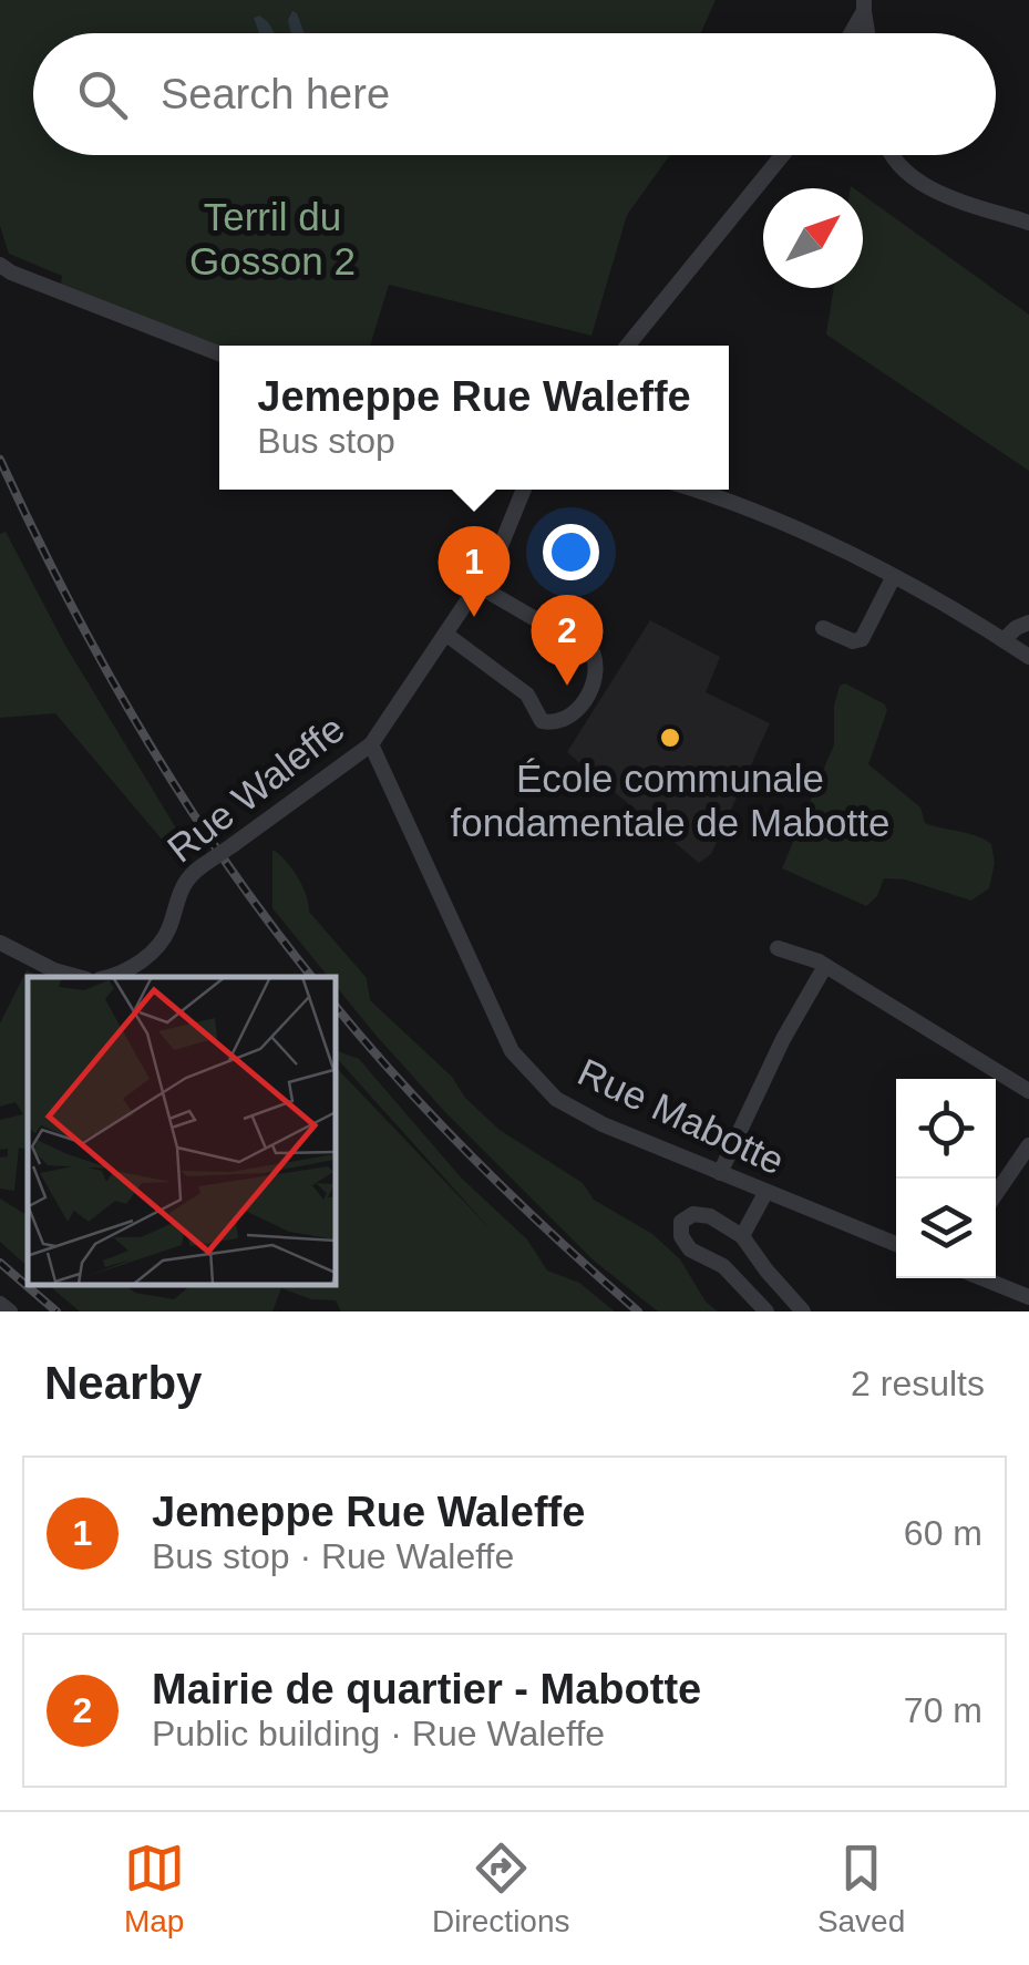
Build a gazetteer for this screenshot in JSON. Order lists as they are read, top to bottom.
{
  "streets": {
    "street": ["Rue Waleffe", "Rue Mabotte"]
  },
  "crossings": [
    ["Rue Waleffe", "Rue Mabotte"]
  ],
  "parks": ["Terril du Gosson 2"],
  "places": ["École communale fondamentale de Mabotte"],
  "north": "top right",
  "page": {
    "search": "Search here",
    "popup": ["Jemeppe Rue Waleffe", "Bus stop"],
    "pins": ["1", "2"],
    "heading": ["Nearby", "2 results"],
    "list": [
      {
        "mark": "1",
        "name": "Jemeppe Rue Waleffe",
        "note": "Bus stop · Rue Waleffe",
        "value": "60 m"
      },
      {
        "mark": "2",
        "name": "Mairie de quartier - Mabotte",
        "note": "Public building · Rue Waleffe",
        "value": "70 m"
      }
    ],
    "nav": ["Map", "Directions", "Saved"]
  }
}
